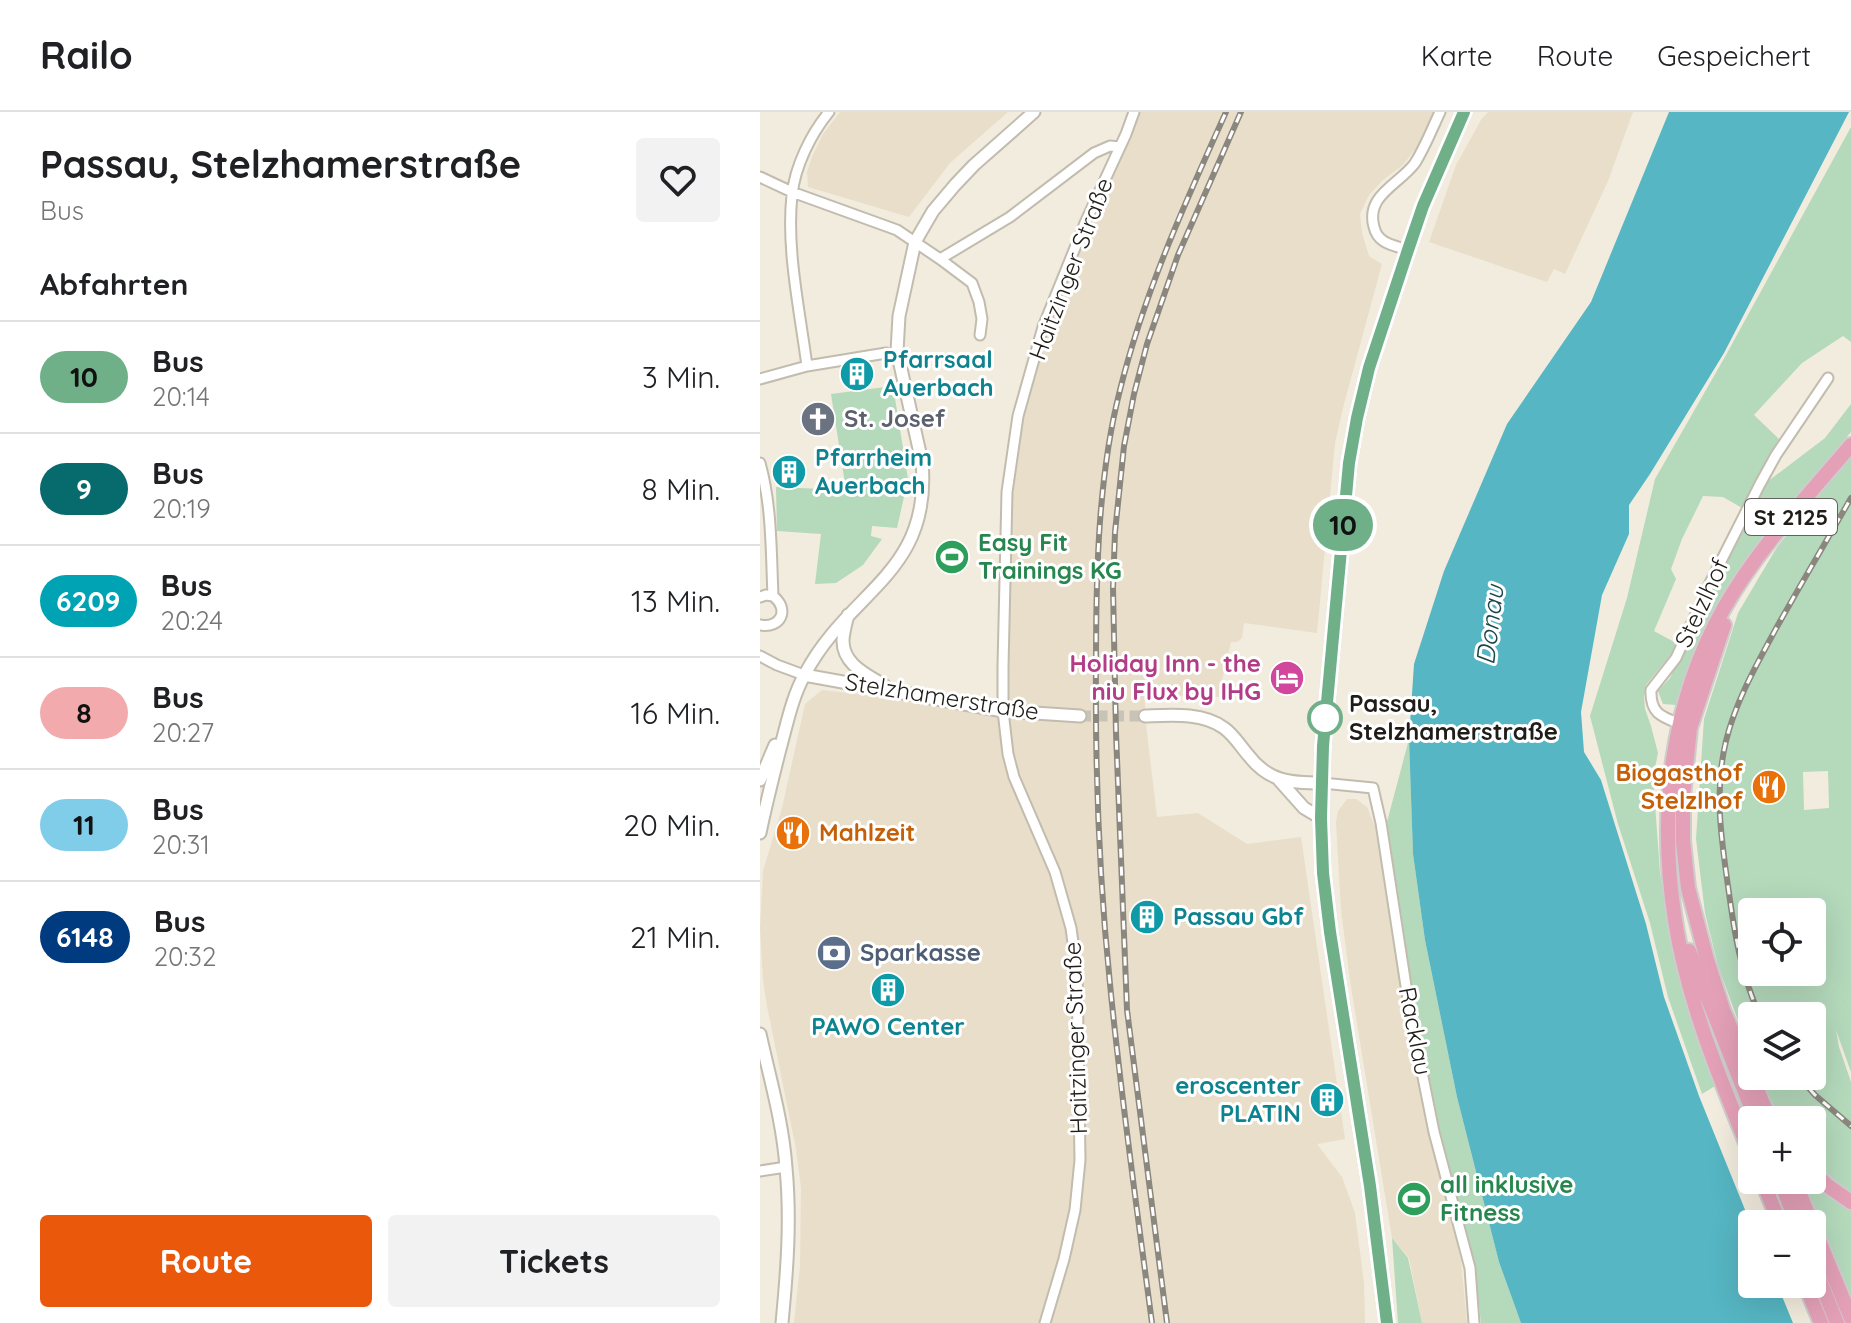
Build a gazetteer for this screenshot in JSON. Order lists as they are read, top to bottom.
{
  "streets": {
    "main road": ["St 2125"],
    "street": [
      "Haitzinger Straße",
      "Stelzlhof",
      "Stelzhamerstraße",
      "Racklau"
    ]
  },
  "crossings": [
    ["Haitzinger Straße", "Stelzhamerstraße"],
    ["St 2125", "Stelzlhof"]
  ],
  "water": ["Donau"],
  "places": {
    "building": [
      "Pfarrsaal Auerbach",
      "Pfarrheim Auerbach",
      "Passau Gbf",
      "PAWO Center",
      "eroscenter PLATIN"
    ],
    "church": ["St. Josef"],
    "sports": ["Easy Fit Trainings KG", "all inklusive Fitness"],
    "hotel": ["Holiday Inn - the niu Flux by IHG"],
    "other": ["Passau, Stelzhamerstraße"],
    "restaurant": ["Biogasthof Stelzlhof", "Mahlzeit"],
    "bank": ["Sparkasse"]
  },
  "lines": ["bus line 10"],
  "page": {
    "header": "Railo",
    "nav": ["Karte", "Route", "Gespeichert"],
    "heading": [
      ["Passau, Stelzhamerstraße", "Bus"],
      "Abfahrten"
    ],
    "on_map": "10",
    "list": [
      {
        "mark": "10",
        "name": "Bus",
        "note": "20:14",
        "value": "3 Min."
      },
      {
        "mark": "9",
        "name": "Bus",
        "note": "20:19",
        "value": "8 Min."
      },
      {
        "mark": "6209",
        "name": "Bus",
        "note": "20:24",
        "value": "13 Min."
      },
      {
        "mark": "8",
        "name": "Bus",
        "note": "20:27",
        "value": "16 Min."
      },
      {
        "mark": "11",
        "name": "Bus",
        "note": "20:31",
        "value": "20 Min."
      },
      {
        "mark": "6148",
        "name": "Bus",
        "note": "20:32",
        "value": "21 Min."
      }
    ],
    "map_buttons": ["+", "−"],
    "buttons": ["Route", "Tickets"]
  }
}
